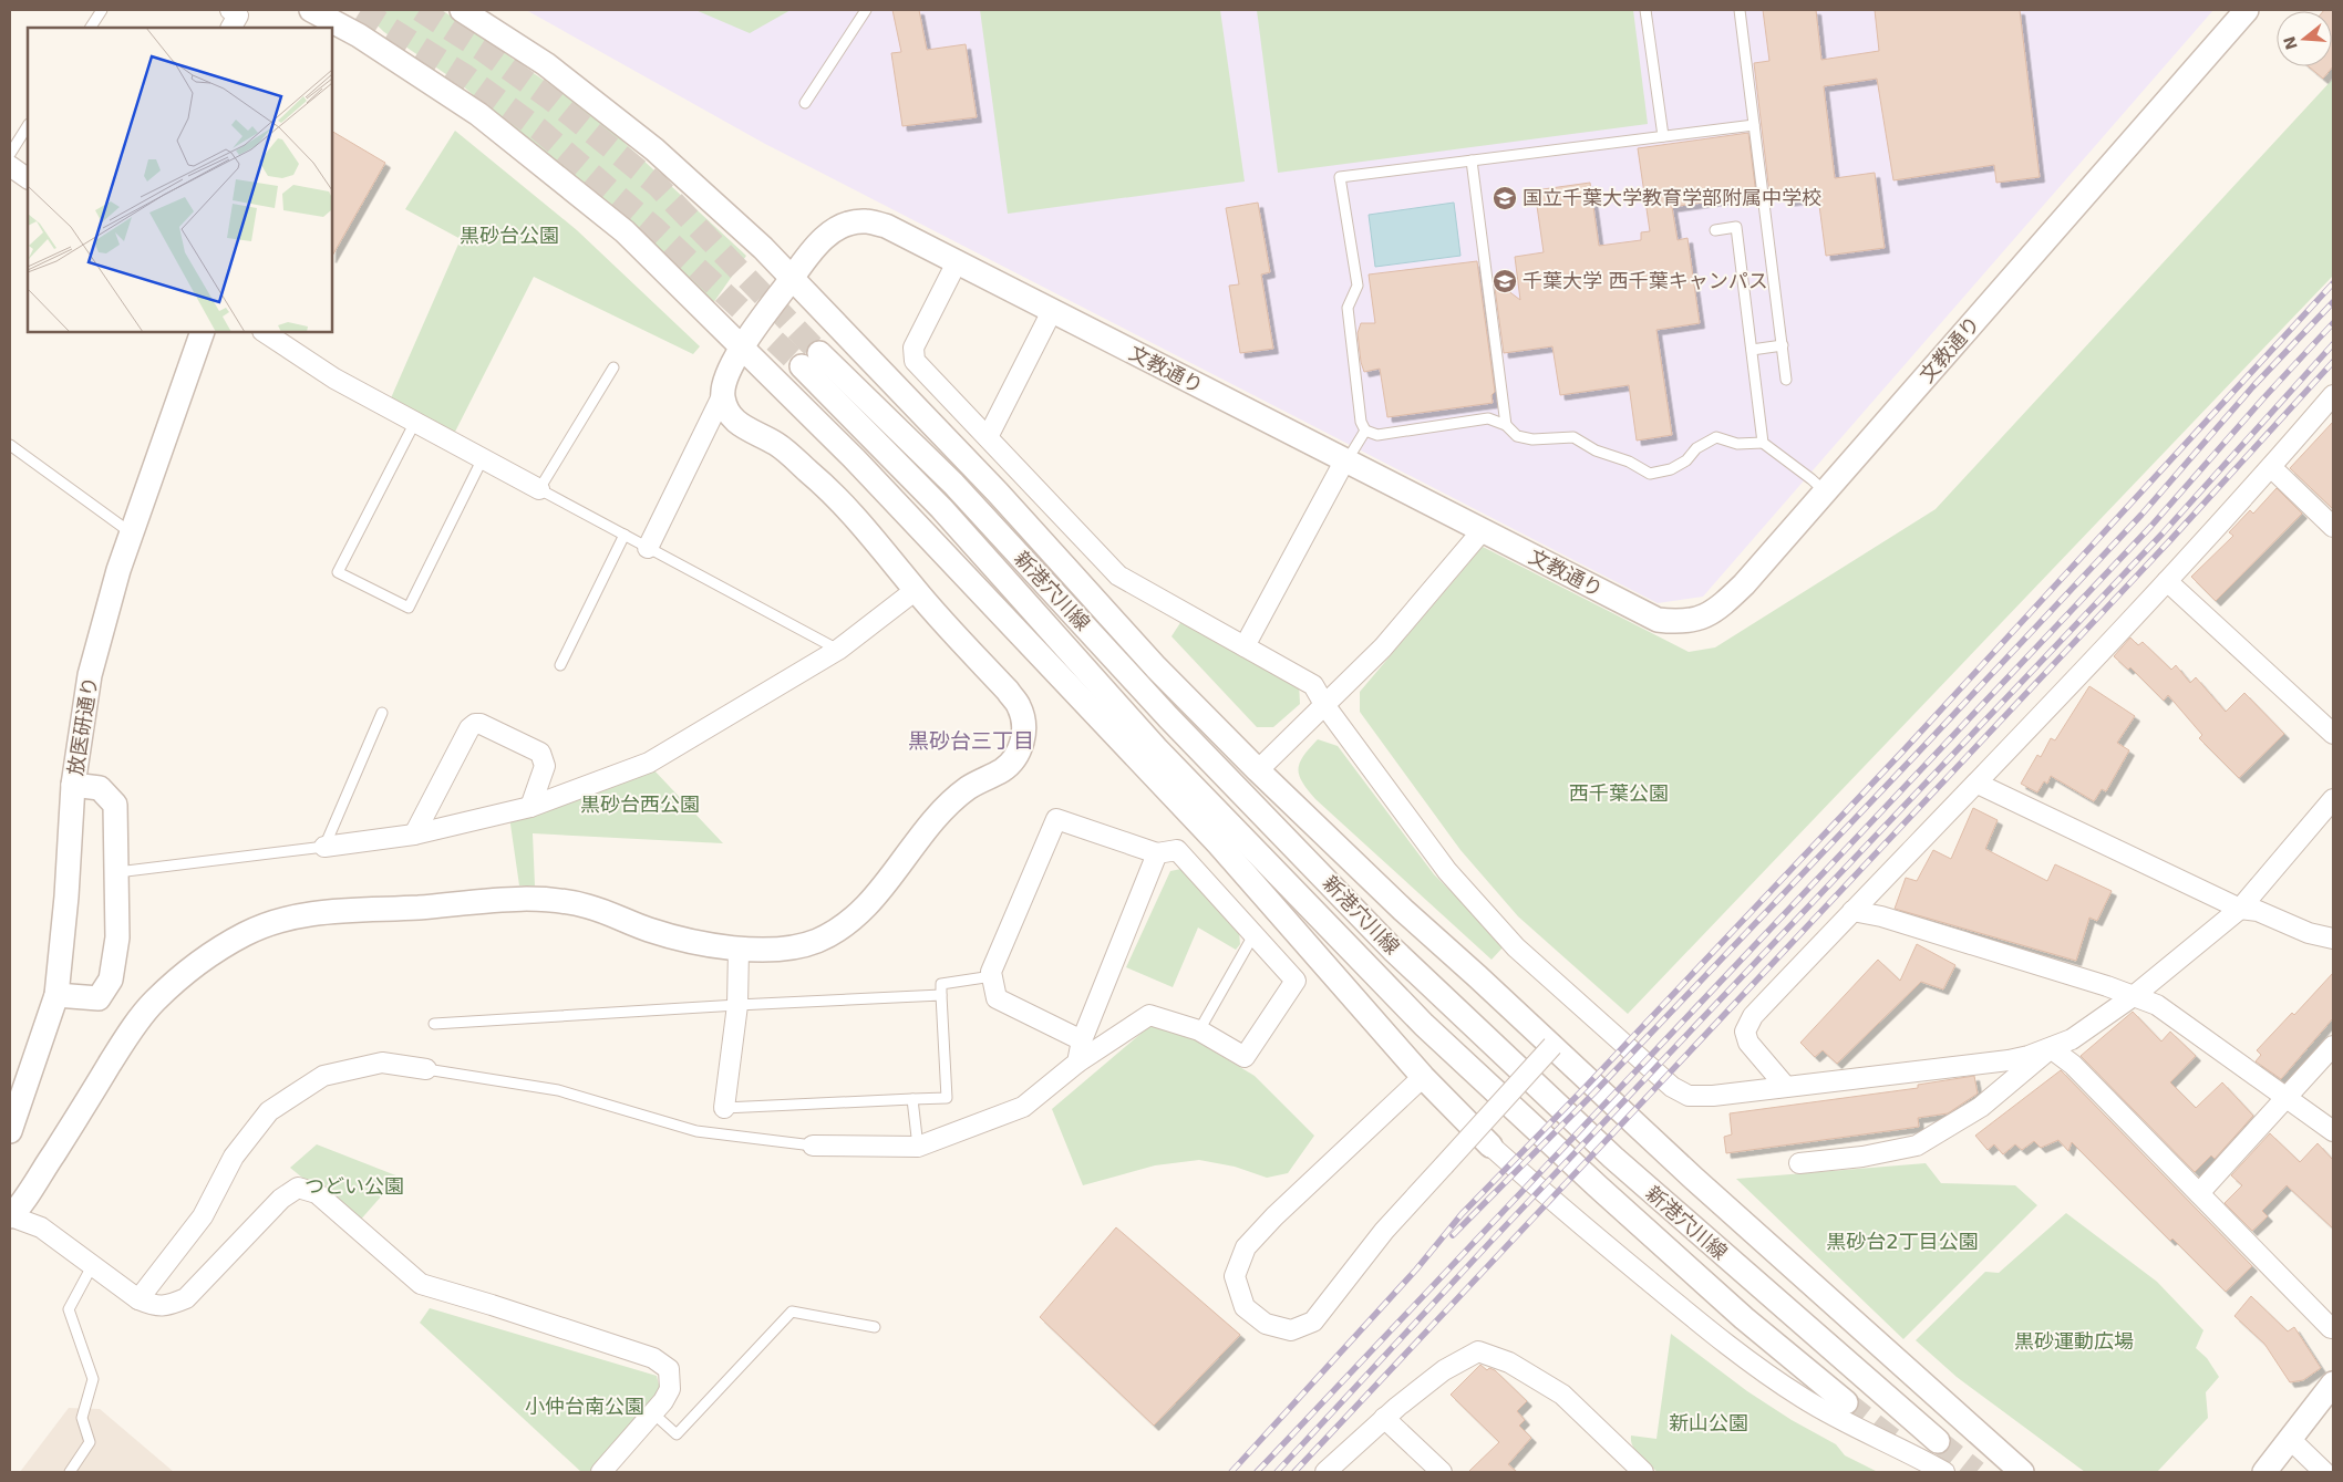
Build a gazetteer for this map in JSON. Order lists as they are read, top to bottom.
{
  "streets": {
    "street": ["文教通り", "新港穴川線", "放医研通り"]
  },
  "districts": ["黒砂台三丁目"],
  "parks": [
    "黒砂台公園",
    "西千葉公園",
    "黒砂台西公園",
    "つどい公園",
    "黒砂台2丁目公園",
    "黒砂運動広場",
    "小仲台南公園",
    "新山公園"
  ],
  "places": {
    "school or university": ["国立千葉大学教育学部附属中学校", "千葉大学 西千葉キャンパス"]
  },
  "north": "left"
}
